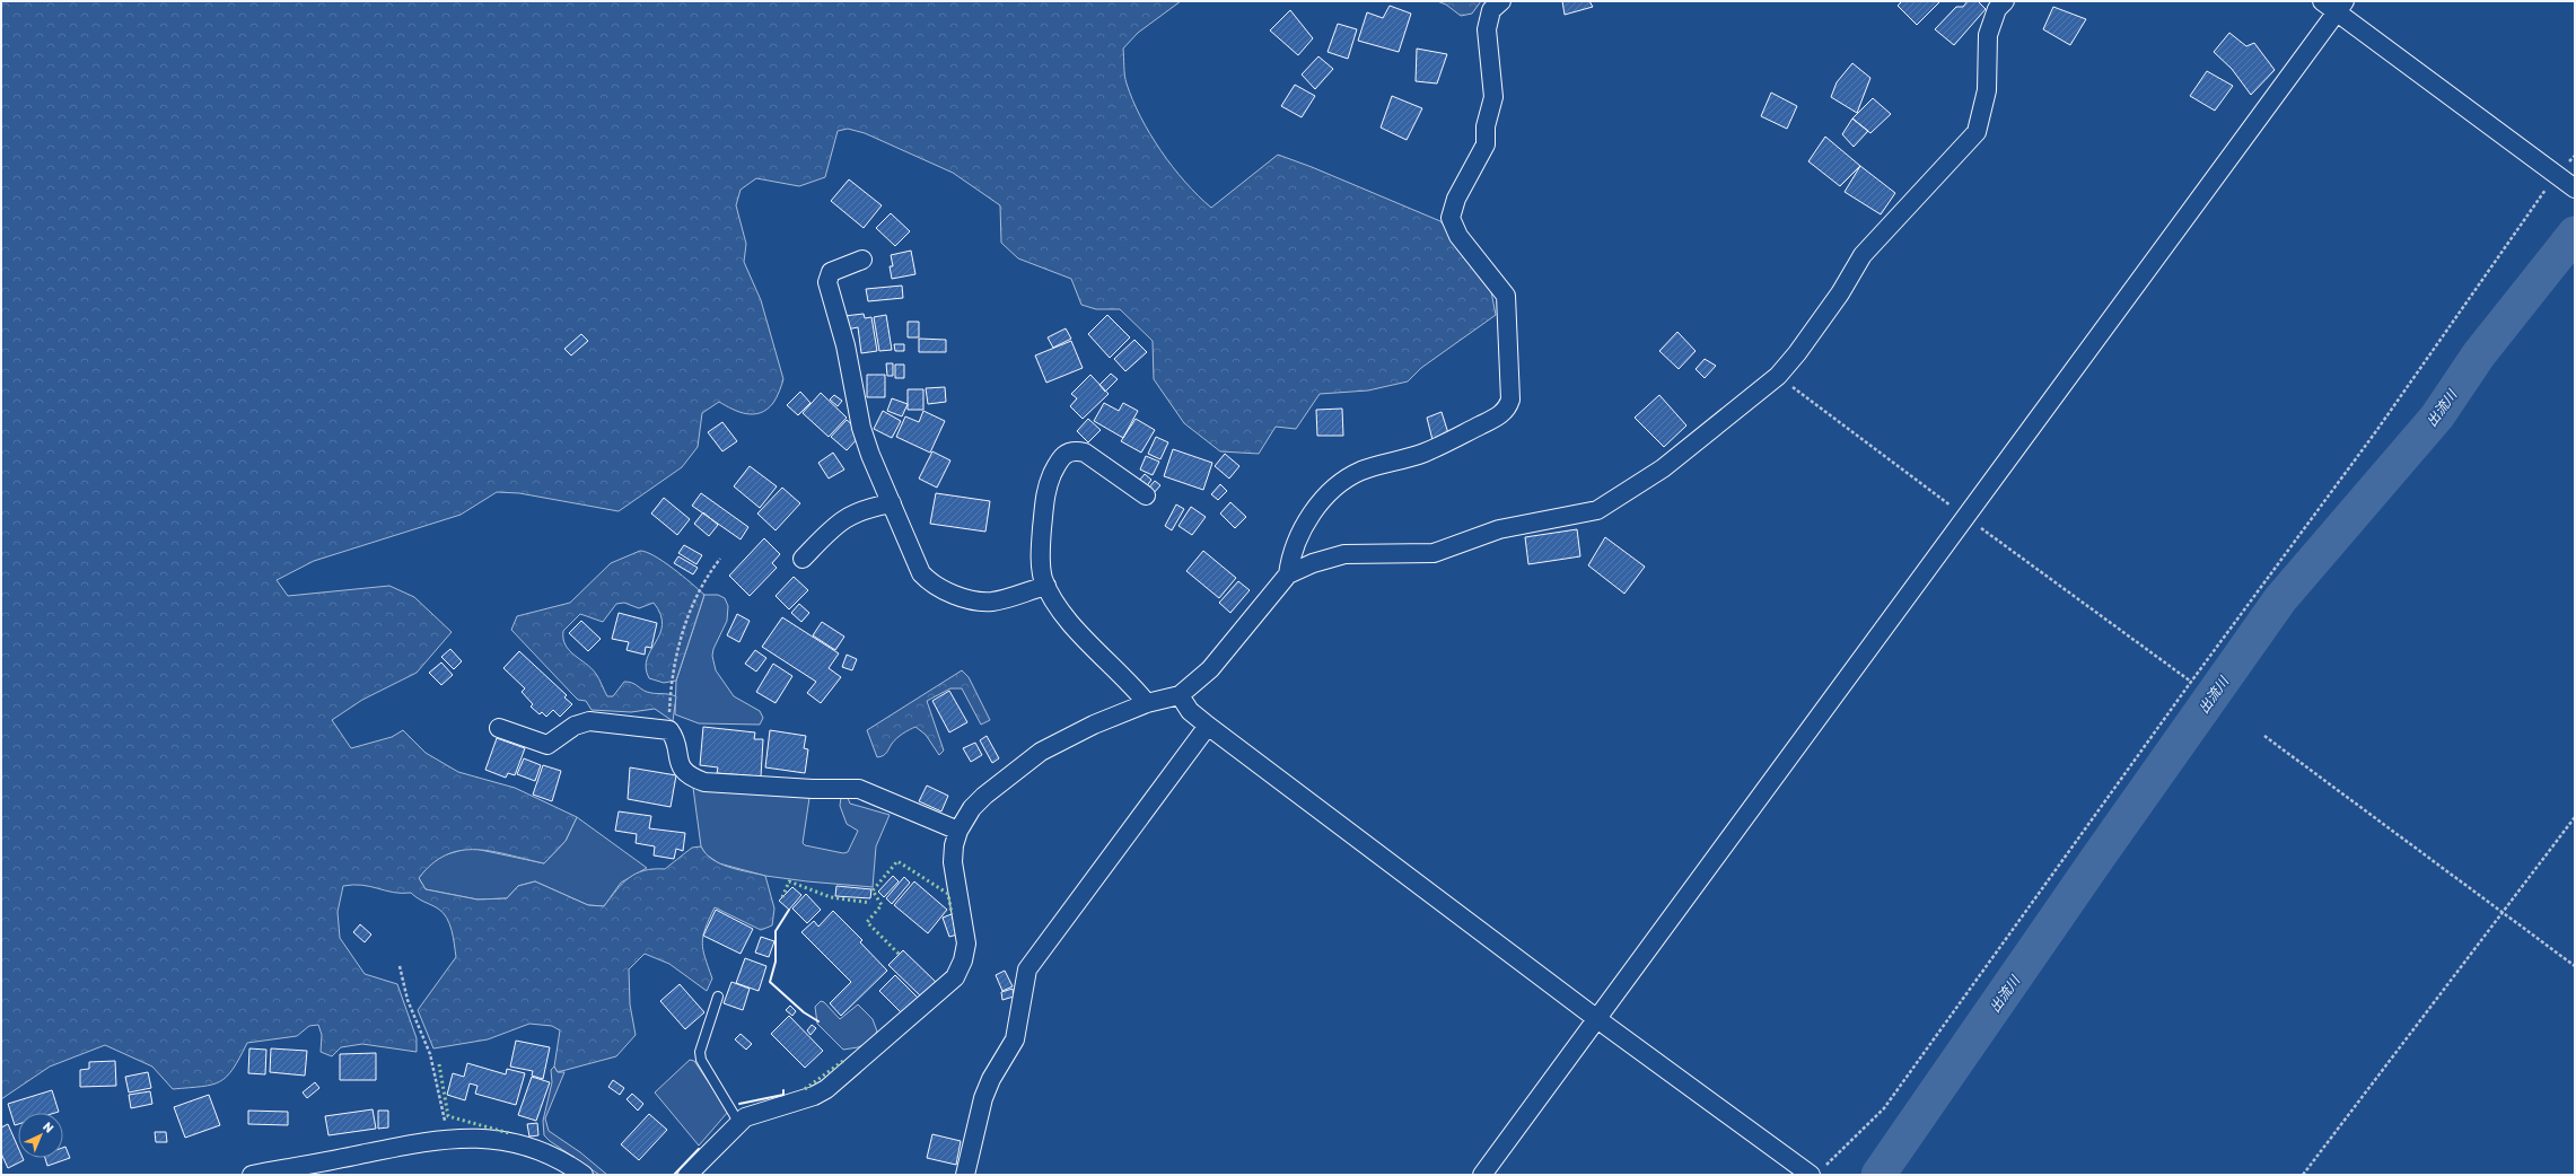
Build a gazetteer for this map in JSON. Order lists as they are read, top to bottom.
{
  "water": ["出流川"],
  "north": "top right"
}
